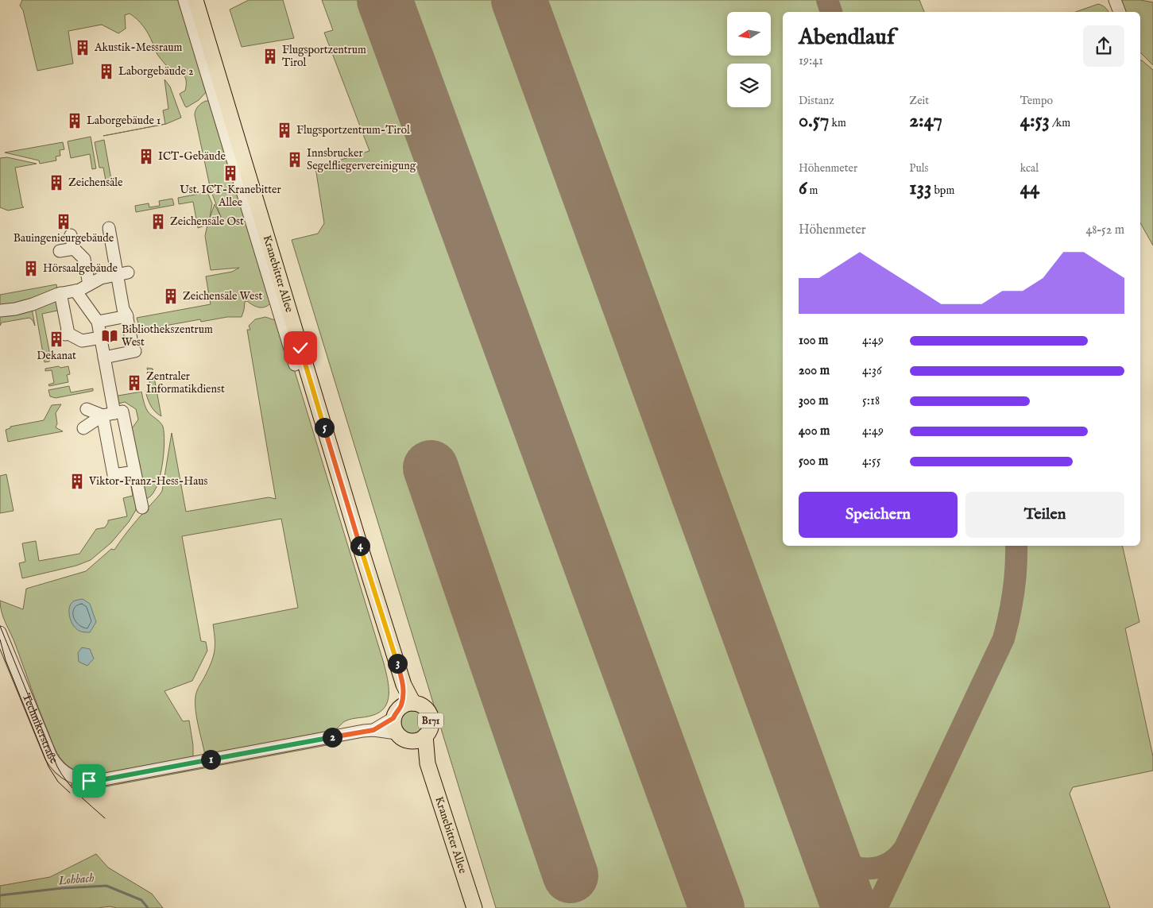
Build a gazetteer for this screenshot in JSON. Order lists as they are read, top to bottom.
{
  "streets": {
    "main road": ["Kranebitter Allee", "B171"],
    "street": ["Technikerstraße"]
  },
  "crossings": [
    ["Kranebitter Allee", "B171"],
    ["Kranebitter Allee", "Technikerstraße"],
    ["B171", "Technikerstraße"]
  ],
  "water": ["Lohbach"],
  "places": {
    "building": [
      "Akustik-Messraum",
      "Flugsportzentrum Tirol",
      "Laborgebäude 2",
      "Laborgebäude 1",
      "Flugsportzentrum-Tirol",
      "ICT-Gebäude",
      "Innsbrucker Segelfliegervereinigung",
      "Ust. ICT-Kranebitter Allee",
      "Zeichensäle",
      "Bauingenieurgebäude",
      "Zeichensäle Ost",
      "Hörsaalgebäude",
      "Zeichensäle West",
      "Dekanat",
      "Zentraler Informatikdienst",
      "Viktor-Franz-Hess-Haus"
    ],
    "library": ["Bibliothekszentrum West"]
  },
  "north": "left",
  "page": {
    "heading": ["Abendlauf", "19:41"],
    "stats": [
      ["Distanz", "0.57 km"],
      ["Zeit", "2:47"],
      ["Tempo", "4:53 /km"],
      ["Höhenmeter", "6 m"],
      ["Puls", "133 bpm"],
      ["kcal", "44"]
    ],
    "chart": ["Höhenmeter", "48–52 m"],
    "list": [
      {
        "name": "100 m",
        "note": "4:49"
      },
      {
        "name": "200 m",
        "note": "4:36"
      },
      {
        "name": "300 m",
        "note": "5:18"
      },
      {
        "name": "400 m",
        "note": "4:49"
      },
      {
        "name": "500 m",
        "note": "4:55"
      }
    ],
    "pins": [
      "5",
      "4",
      "3",
      "2",
      "1"
    ],
    "buttons": ["Speichern", "Teilen"]
  }
}
